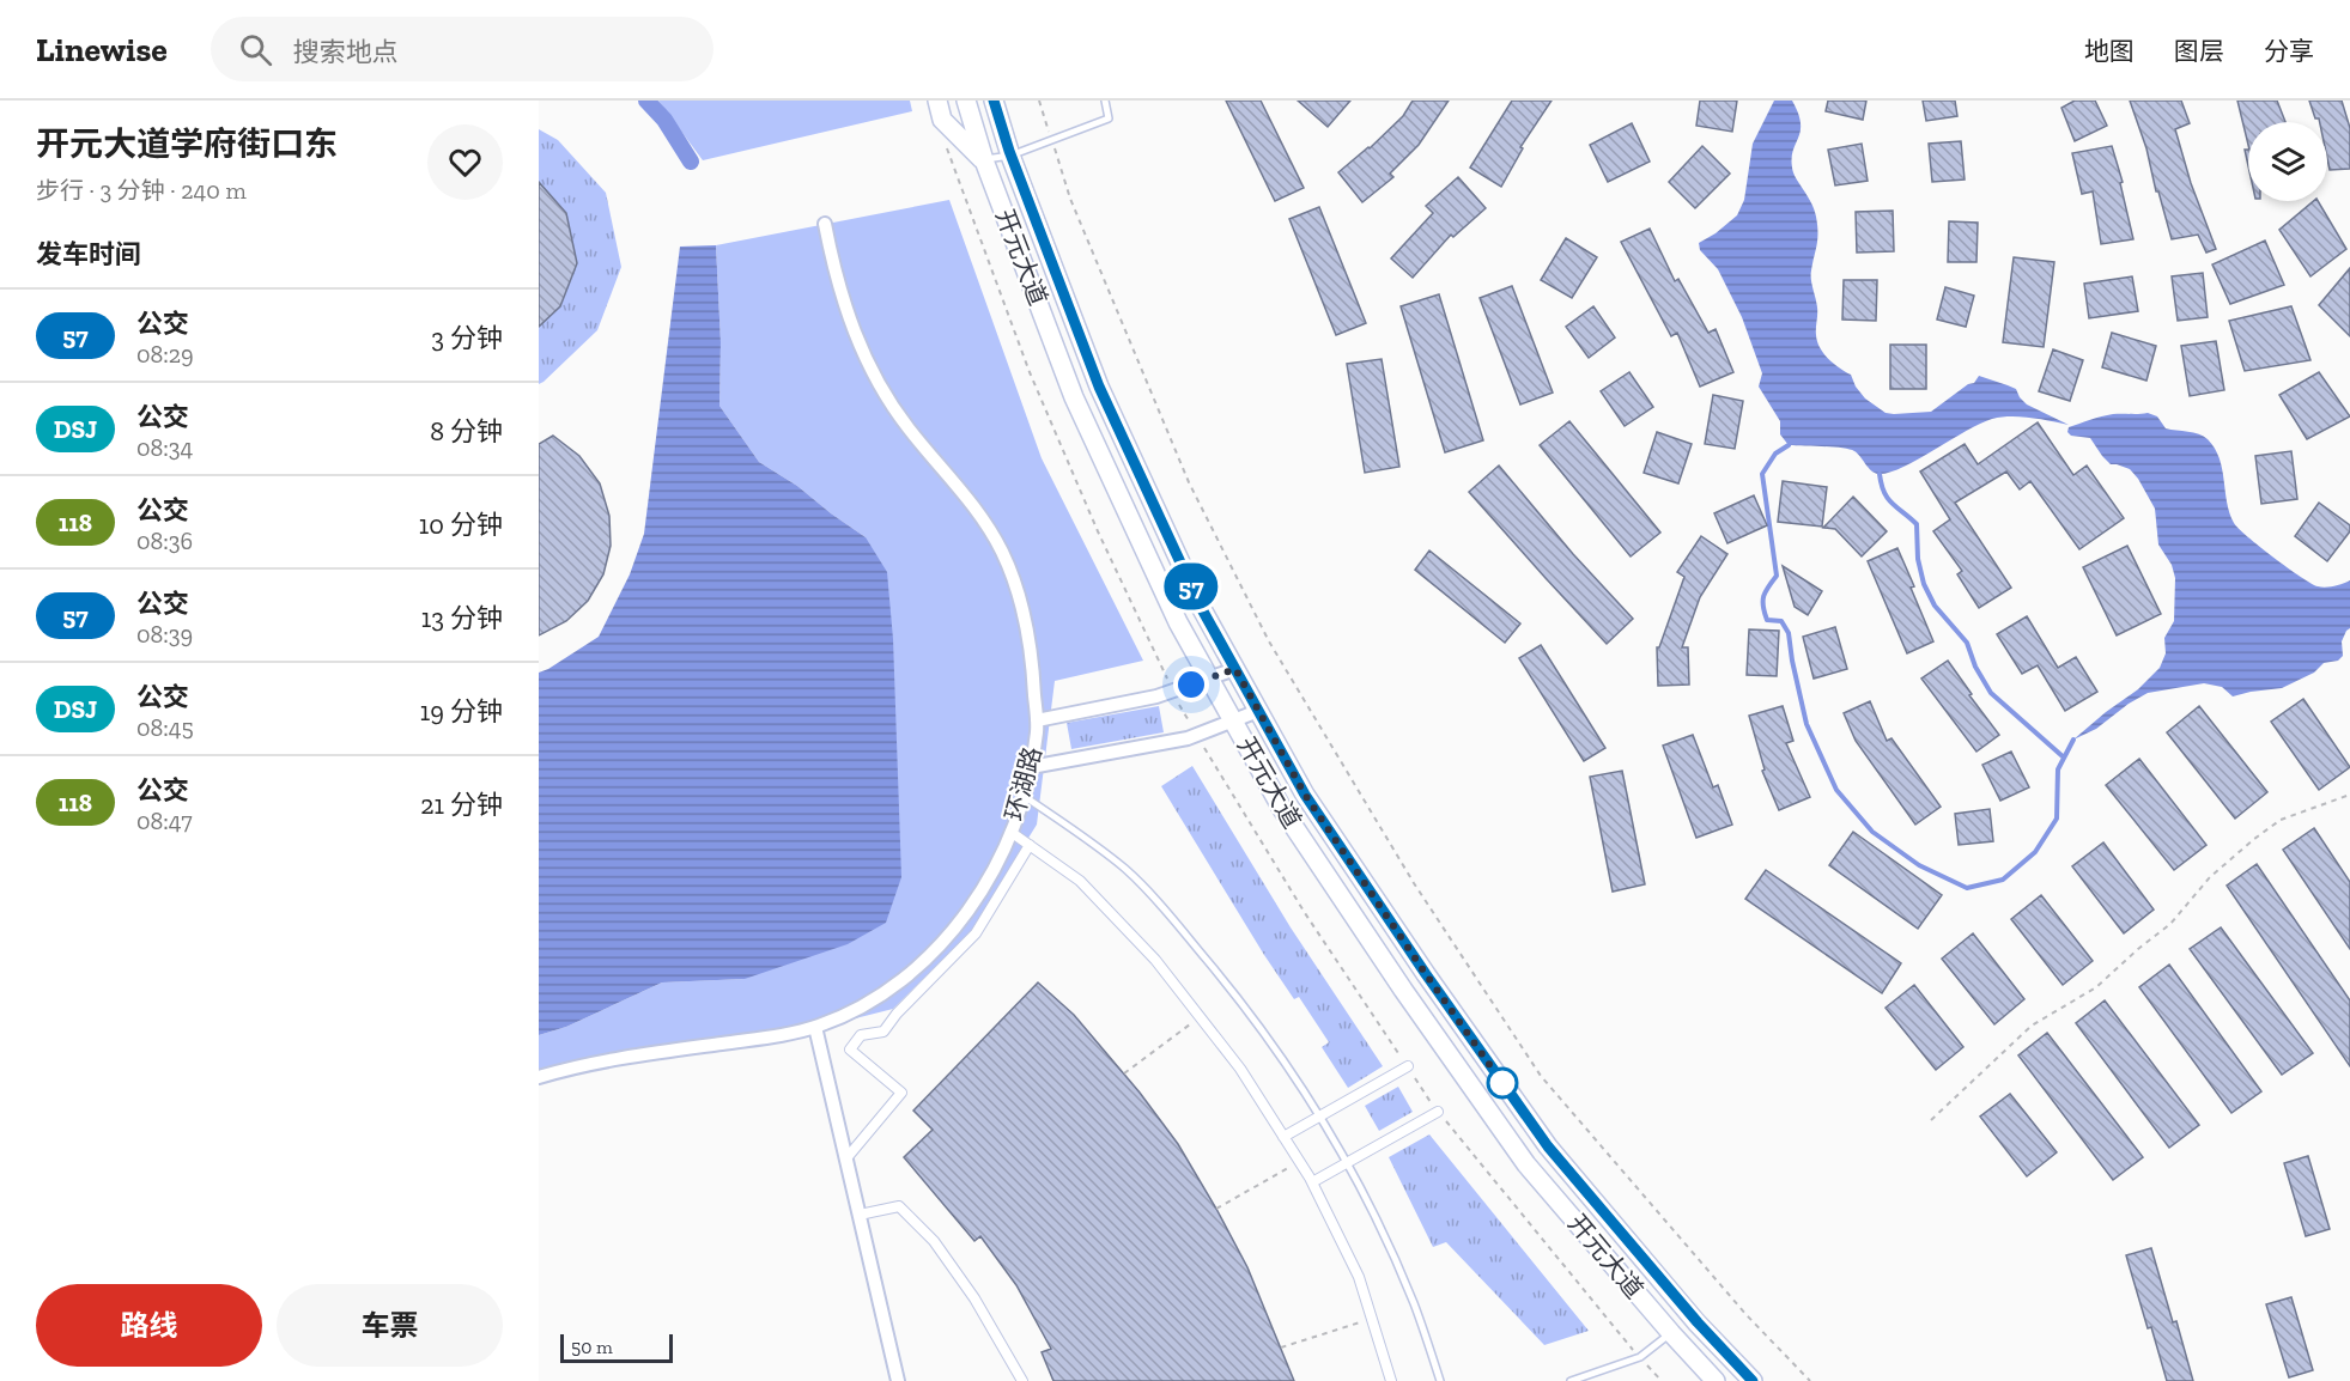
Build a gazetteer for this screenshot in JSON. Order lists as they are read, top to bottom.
{
  "streets": {
    "main road": ["开元大道"],
    "street": ["环湖路"]
  },
  "lines": ["bus line 57"],
  "scale_bar": "50 m",
  "page": {
    "header": "Linewise",
    "search": "搜索地点",
    "nav": ["地图", "图层", "分享"],
    "heading": [
      ["开元大道学府街口东", "步行 · 3 分钟 · 240 m"],
      "发车时间"
    ],
    "on_map": "57",
    "list": [
      {
        "mark": "57",
        "name": "公交",
        "note": "08:29",
        "value": "3 分钟"
      },
      {
        "mark": "DSJ",
        "name": "公交",
        "note": "08:34",
        "value": "8 分钟"
      },
      {
        "mark": "118",
        "name": "公交",
        "note": "08:36",
        "value": "10 分钟"
      },
      {
        "mark": "57",
        "name": "公交",
        "note": "08:39",
        "value": "13 分钟"
      },
      {
        "mark": "DSJ",
        "name": "公交",
        "note": "08:45",
        "value": "19 分钟"
      },
      {
        "mark": "118",
        "name": "公交",
        "note": "08:47",
        "value": "21 分钟"
      }
    ],
    "buttons": ["路线", "车票"],
    "scale": "50 m"
  }
}
